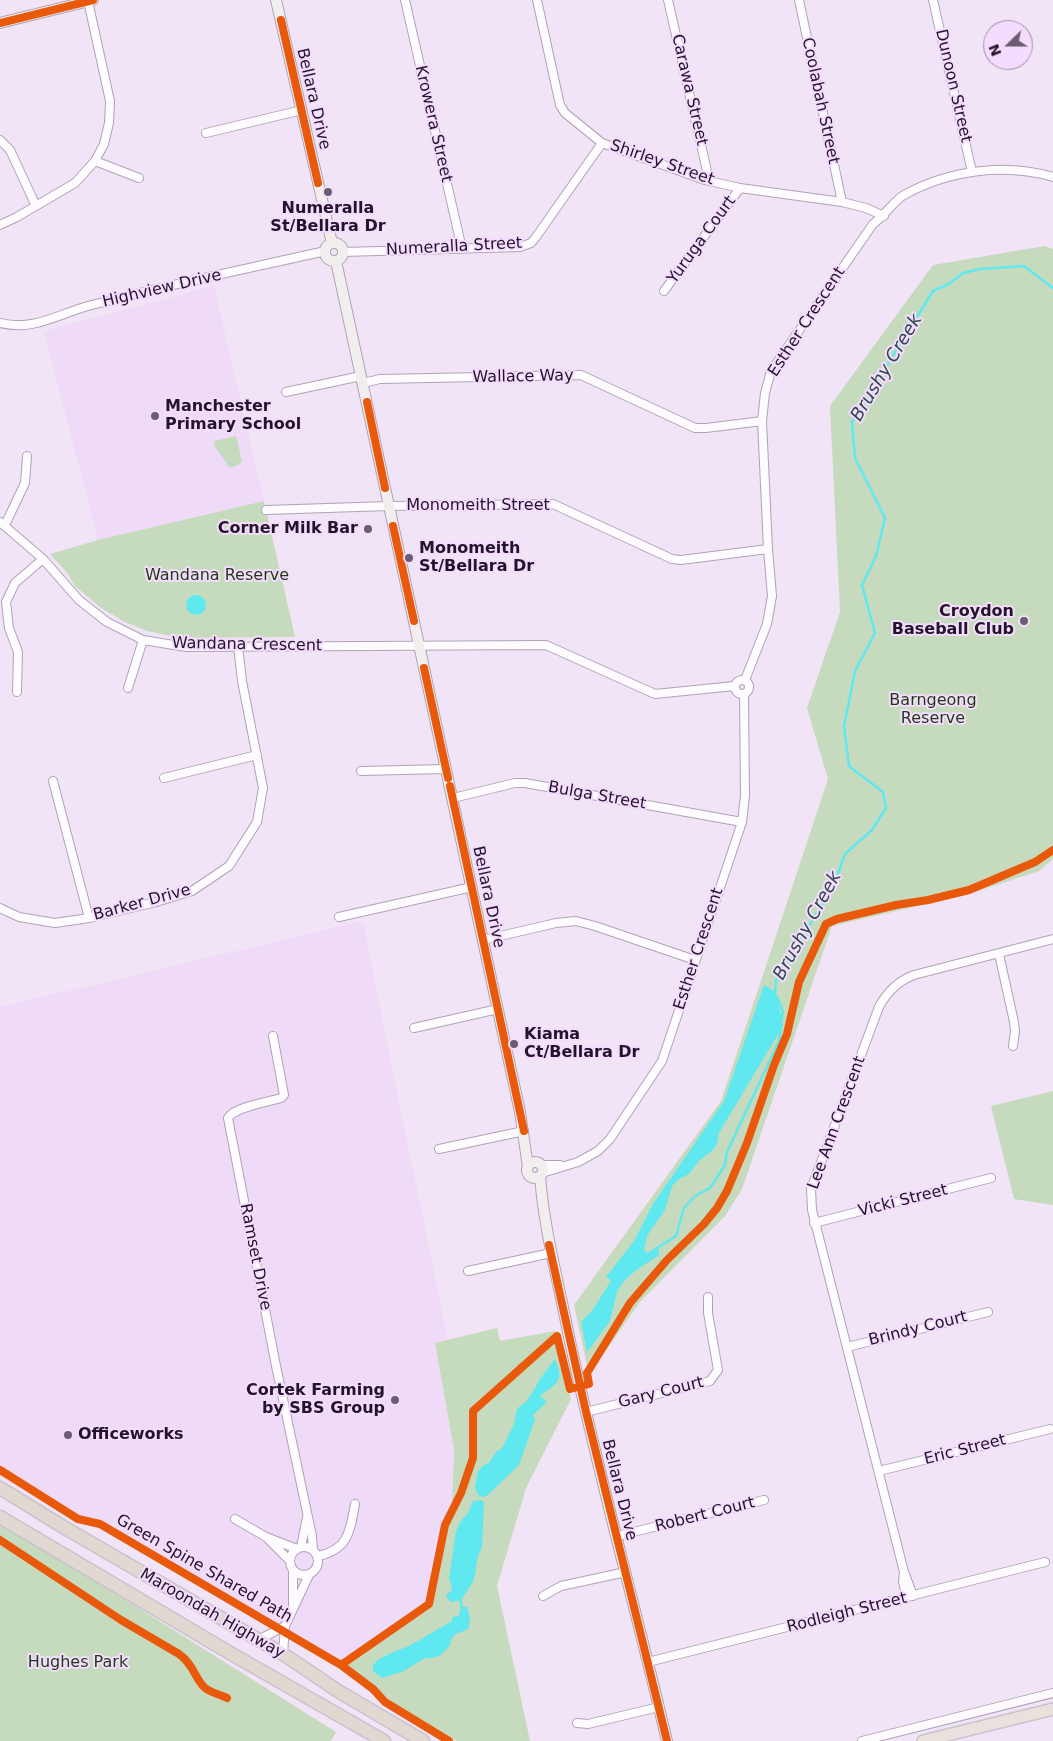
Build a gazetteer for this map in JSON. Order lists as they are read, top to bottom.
{
  "streets": {
    "highway": ["Maroondah Highway"],
    "main road": ["Bellara Drive"],
    "street": [
      "Dunoon Street",
      "Carawa Street",
      "Coolabah Street",
      "Krowera Street",
      "Shirley Street",
      "Yuruga Court",
      "Numeralla Street",
      "Highview Drive",
      "Esther Crescent",
      "Wallace Way",
      "Monomeith Street",
      "Wandana Crescent",
      "Bulga Street",
      "Barker Drive",
      "Lee Ann Crescent",
      "Vicki Street",
      "Ramset Drive",
      "Brindy Court",
      "Gary Court",
      "Eric Street",
      "Robert Court",
      "Rodleigh Street"
    ],
    "cycle path": ["Green Spine Shared Path"]
  },
  "crossings": [
    ["Dunoon Street", "Esther Crescent"],
    ["Carawa Street", "Shirley Street"],
    ["Bellara Drive", "Numeralla Street"],
    ["Bellara Drive", "Highview Drive"],
    ["Bellara Drive", "Esther Crescent"],
    ["Bellara Drive", "Wallace Way"],
    ["Bellara Drive", "Monomeith Street"],
    ["Bellara Drive", "Wandana Crescent"],
    ["Bellara Drive", "Bulga Street"],
    ["Bellara Drive", "Gary Court"],
    ["Bellara Drive", "Robert Court"],
    ["Bellara Drive", "Rodleigh Street"],
    ["Coolabah Street", "Shirley Street"],
    ["Krowera Street", "Numeralla Street"],
    ["Shirley Street", "Yuruga Court"],
    ["Shirley Street", "Numeralla Street"],
    ["Shirley Street", "Esther Crescent"],
    ["Numeralla Street", "Highview Drive"],
    ["Esther Crescent", "Wallace Way"],
    ["Esther Crescent", "Monomeith Street"],
    ["Esther Crescent", "Wandana Crescent"],
    ["Esther Crescent", "Bulga Street"],
    ["Wandana Crescent", "Barker Drive"],
    ["Lee Ann Crescent", "Vicki Street"],
    ["Lee Ann Crescent", "Brindy Court"],
    ["Lee Ann Crescent", "Eric Street"],
    ["Lee Ann Crescent", "Rodleigh Street"]
  ],
  "water": ["Brushy Creek"],
  "parks": ["Wandana Reserve", "Barngeong Reserve", "Hughes Park"],
  "places": [
    "Numeralla St/Bellara Dr",
    "Manchester Primary School",
    "Corner Milk Bar",
    "Monomeith St/Bellara Dr",
    "Croydon Baseball Club",
    "Kiama Ct/Bellara Dr",
    "Cortek Farming by SBS Group",
    "Officeworks"
  ],
  "north": "left"
}
